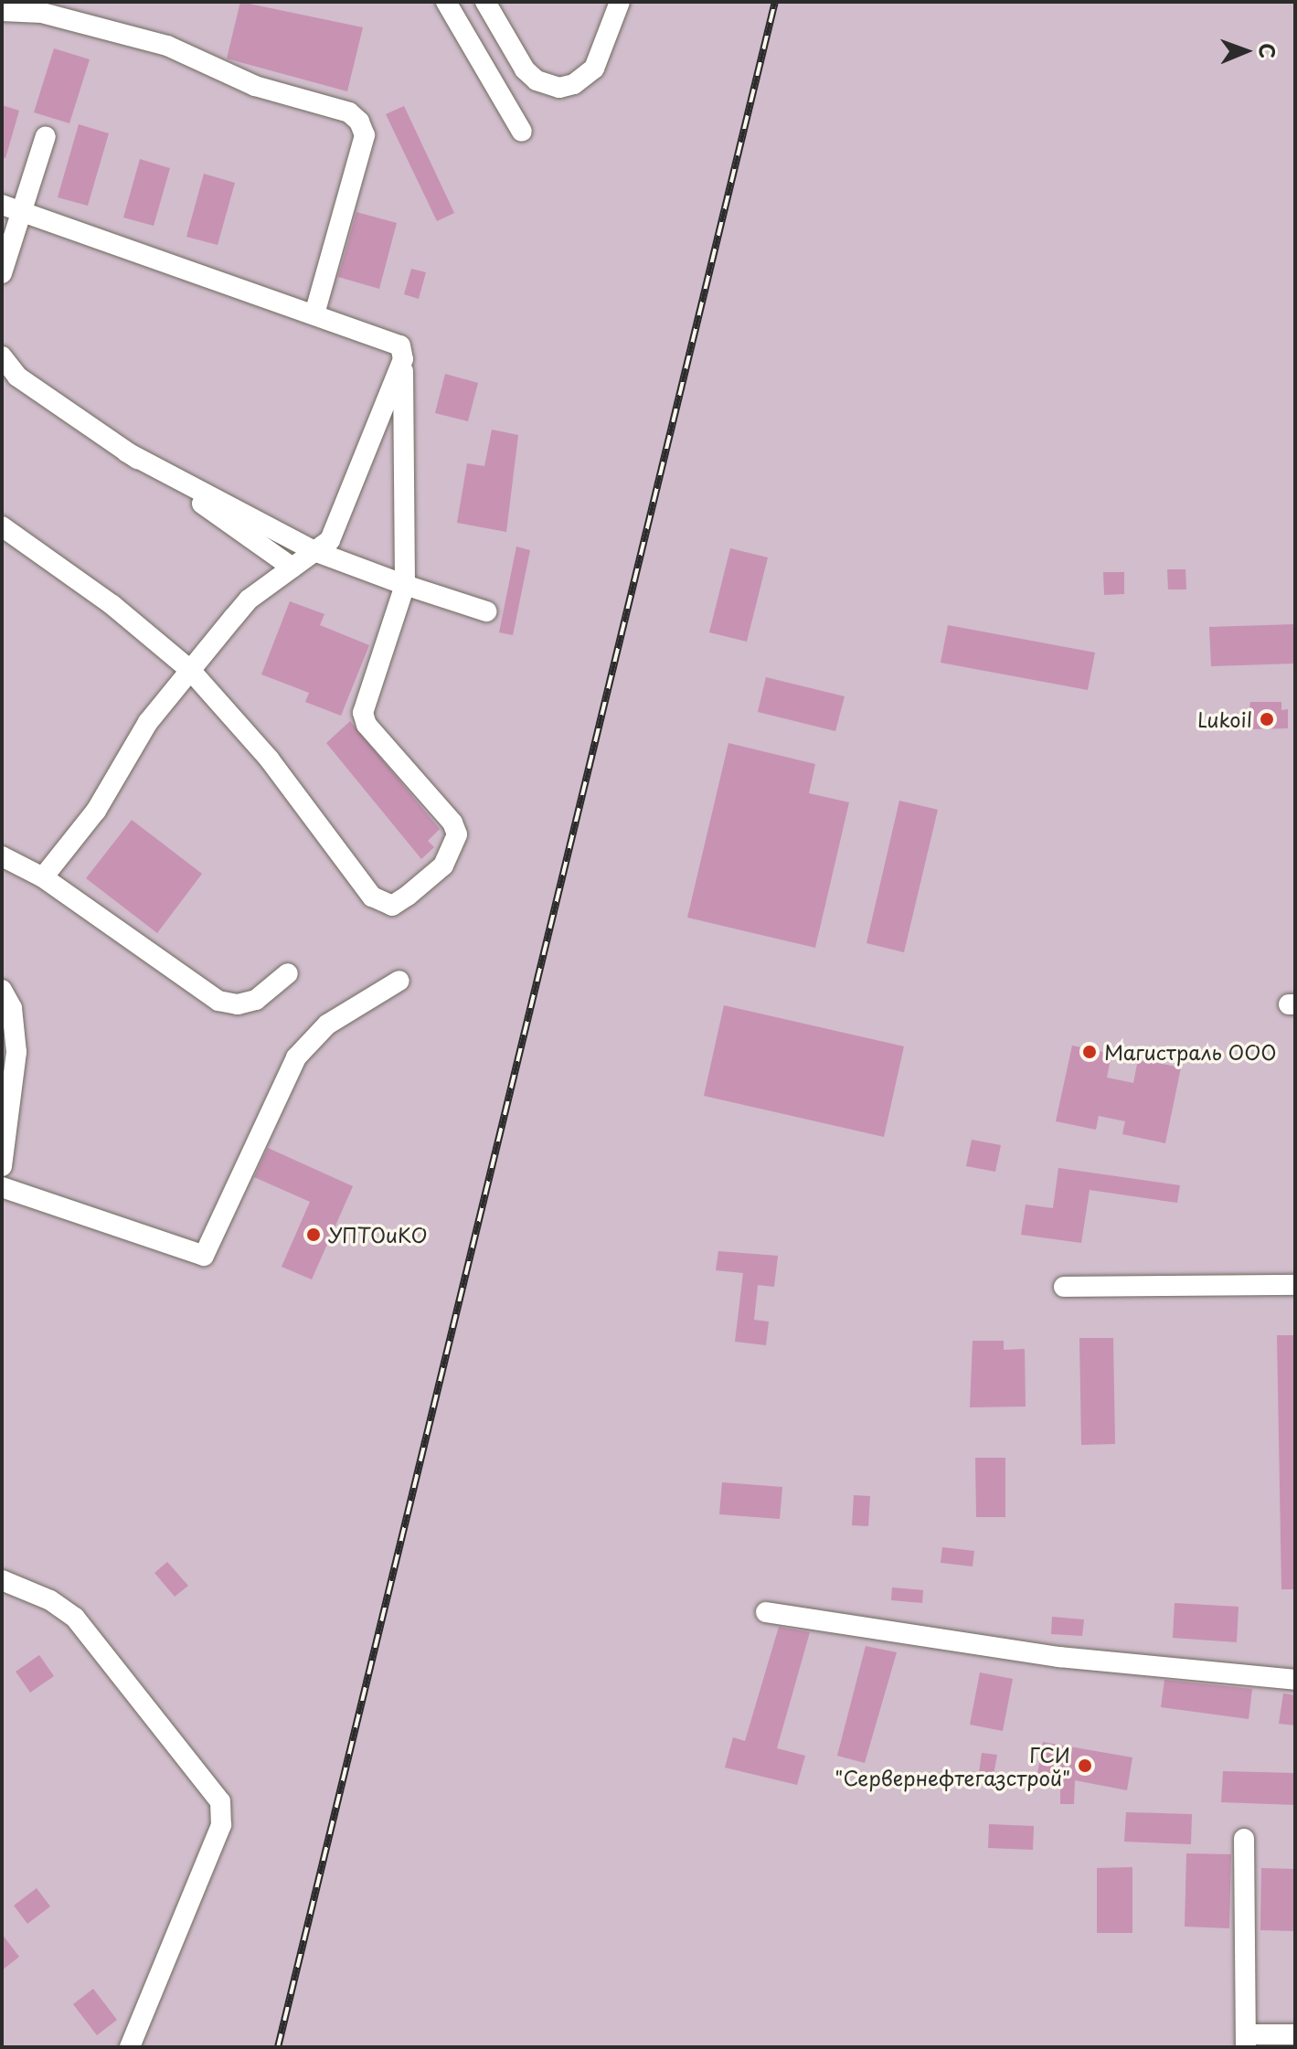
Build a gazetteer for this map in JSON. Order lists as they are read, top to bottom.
{
  "places": [
    "Lukoil",
    "Магистраль ООО",
    "УПТОиКО",
    "ГСИ \"Сервернефтегазстрой\""
  ],
  "north": "right"
}
